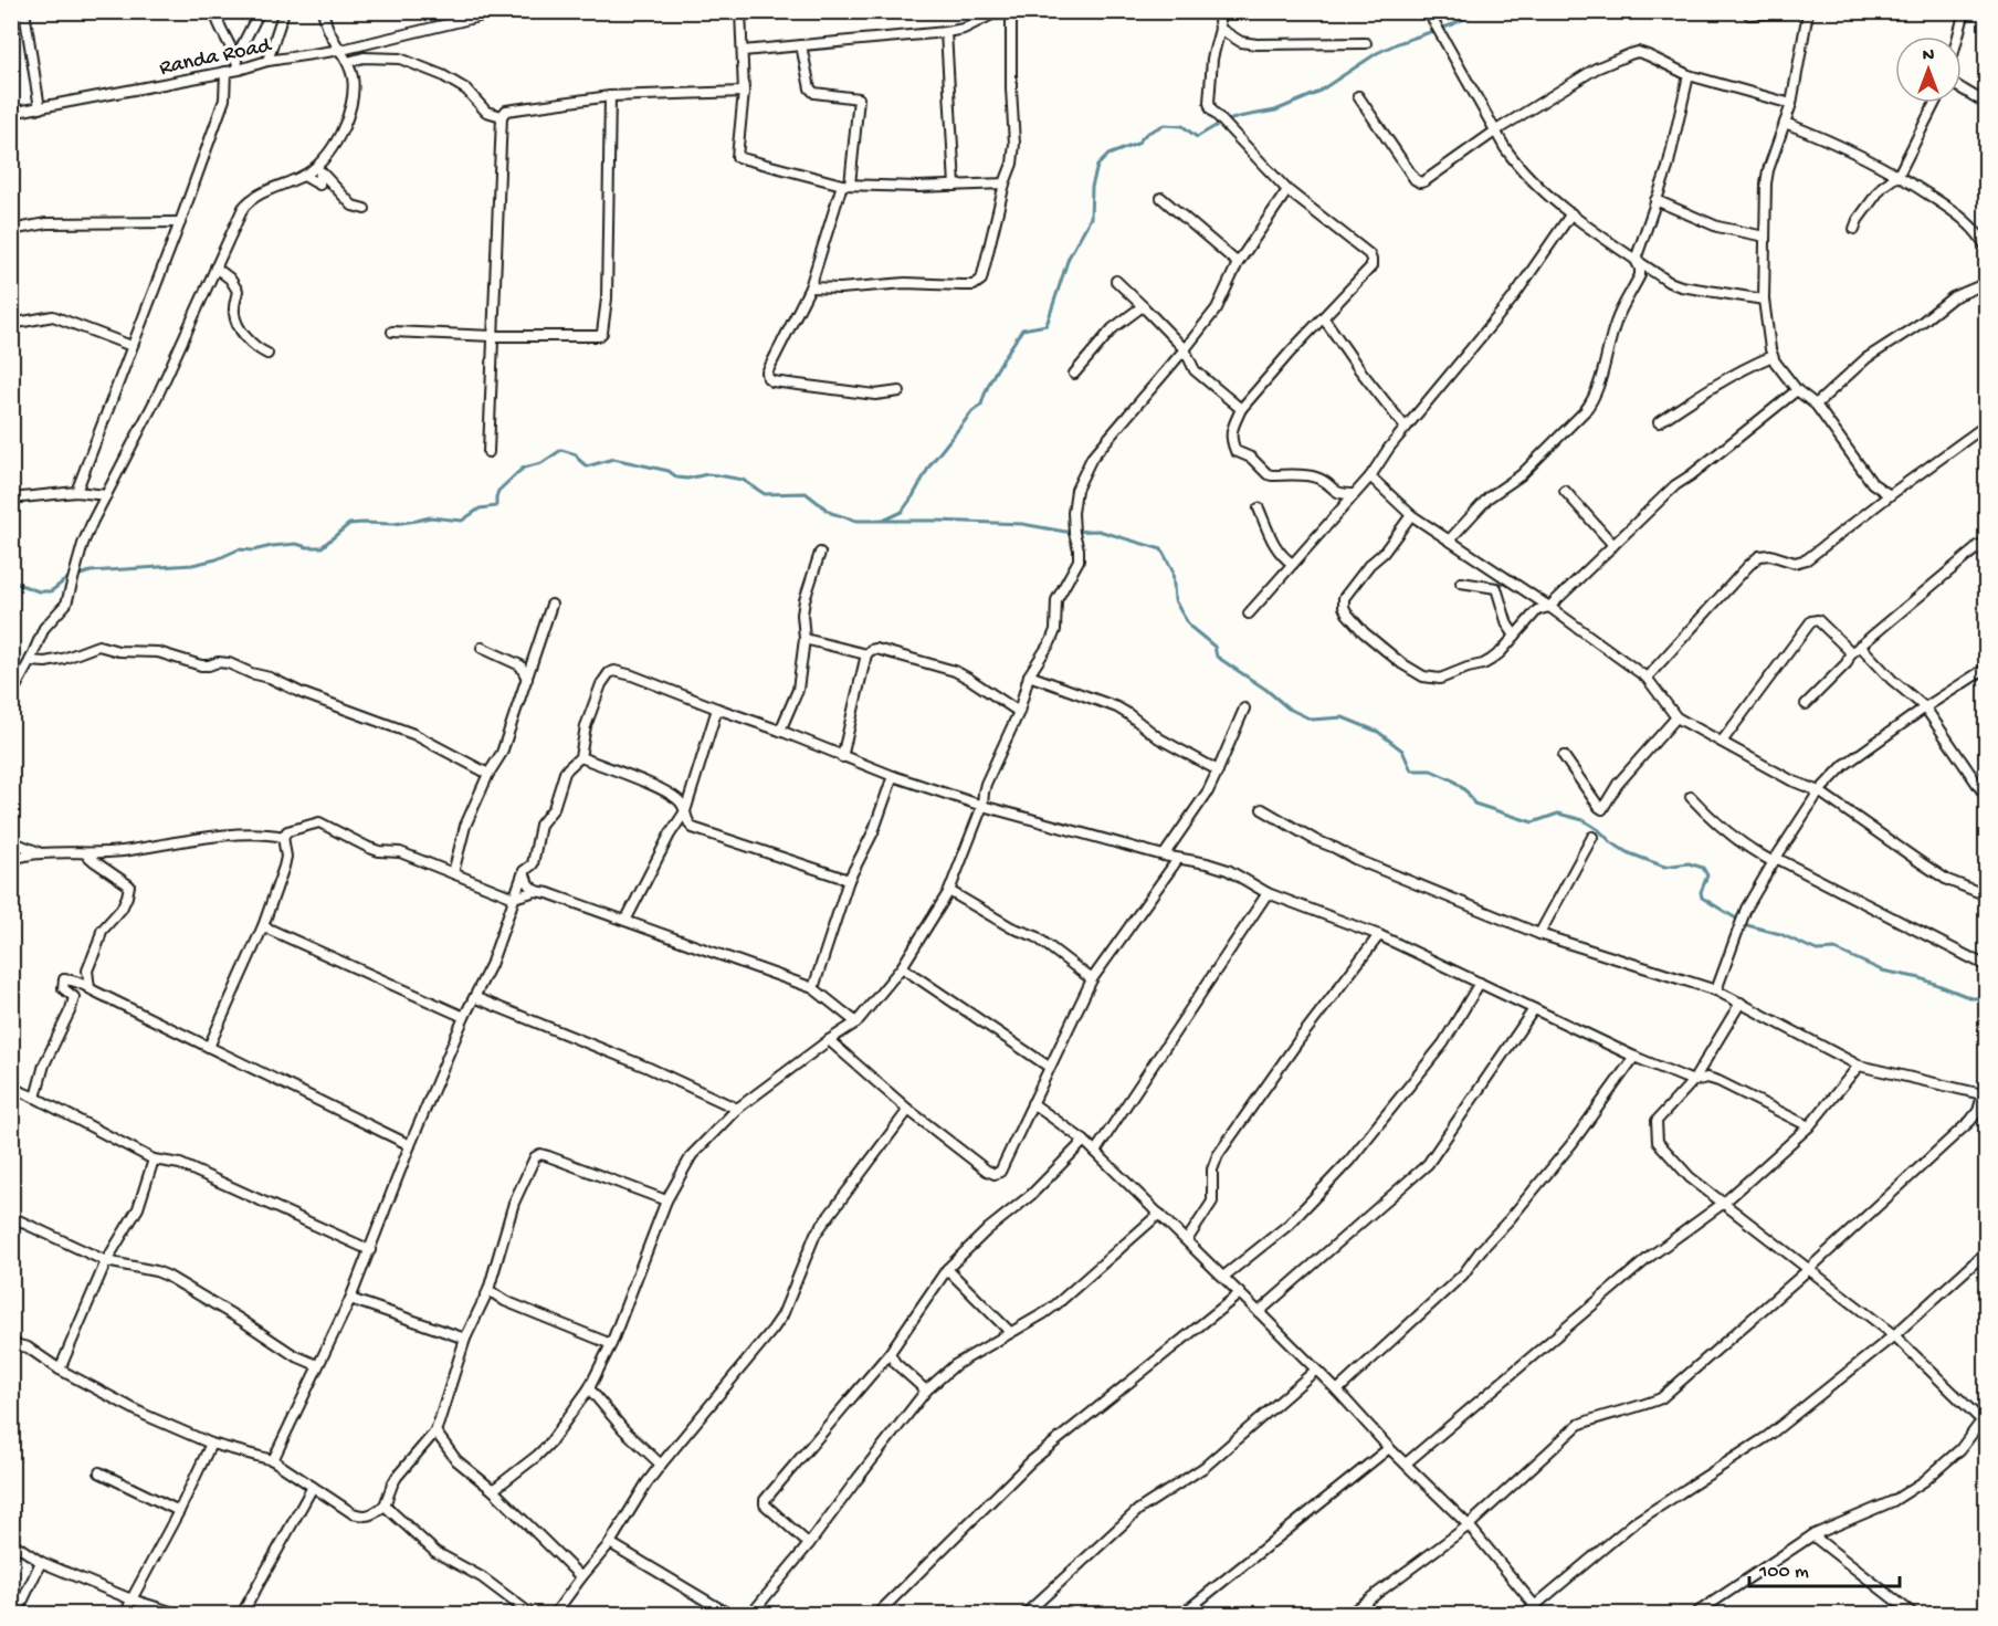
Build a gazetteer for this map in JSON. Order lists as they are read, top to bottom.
{
  "streets": {
    "street": ["Randa Road"]
  },
  "scale_bar": "100 m",
  "north": "top"
}
